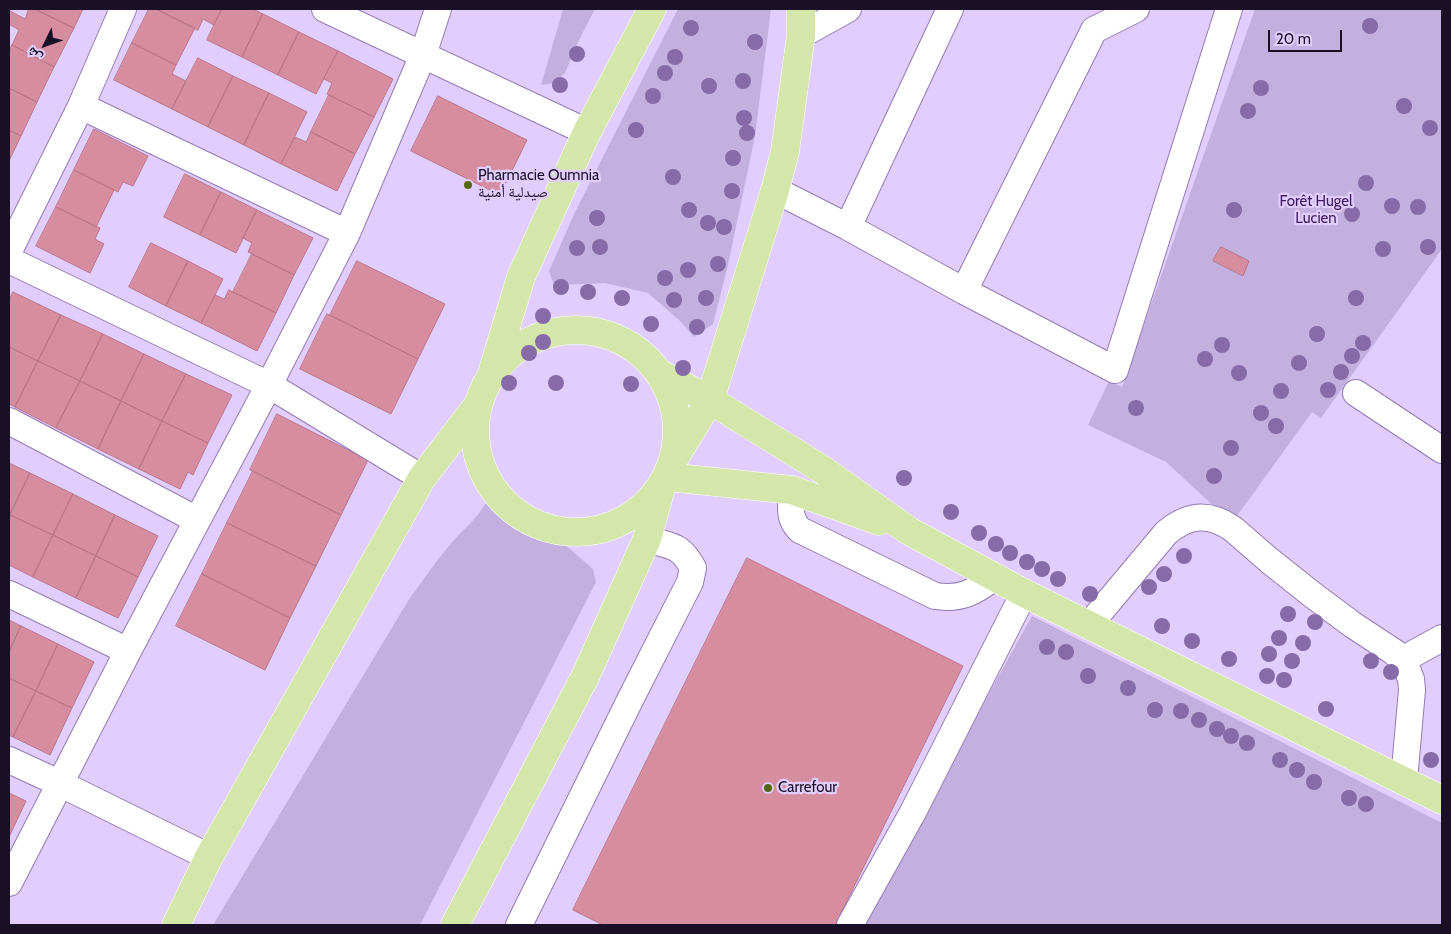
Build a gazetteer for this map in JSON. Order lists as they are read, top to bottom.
{
  "parks": ["Forêt Hugel Lucien"],
  "places": ["Pharmacie Oumnia صيدلية أمنية", "Carrefour"],
  "scale_bar": "20 m",
  "north": "bottom left"
}
